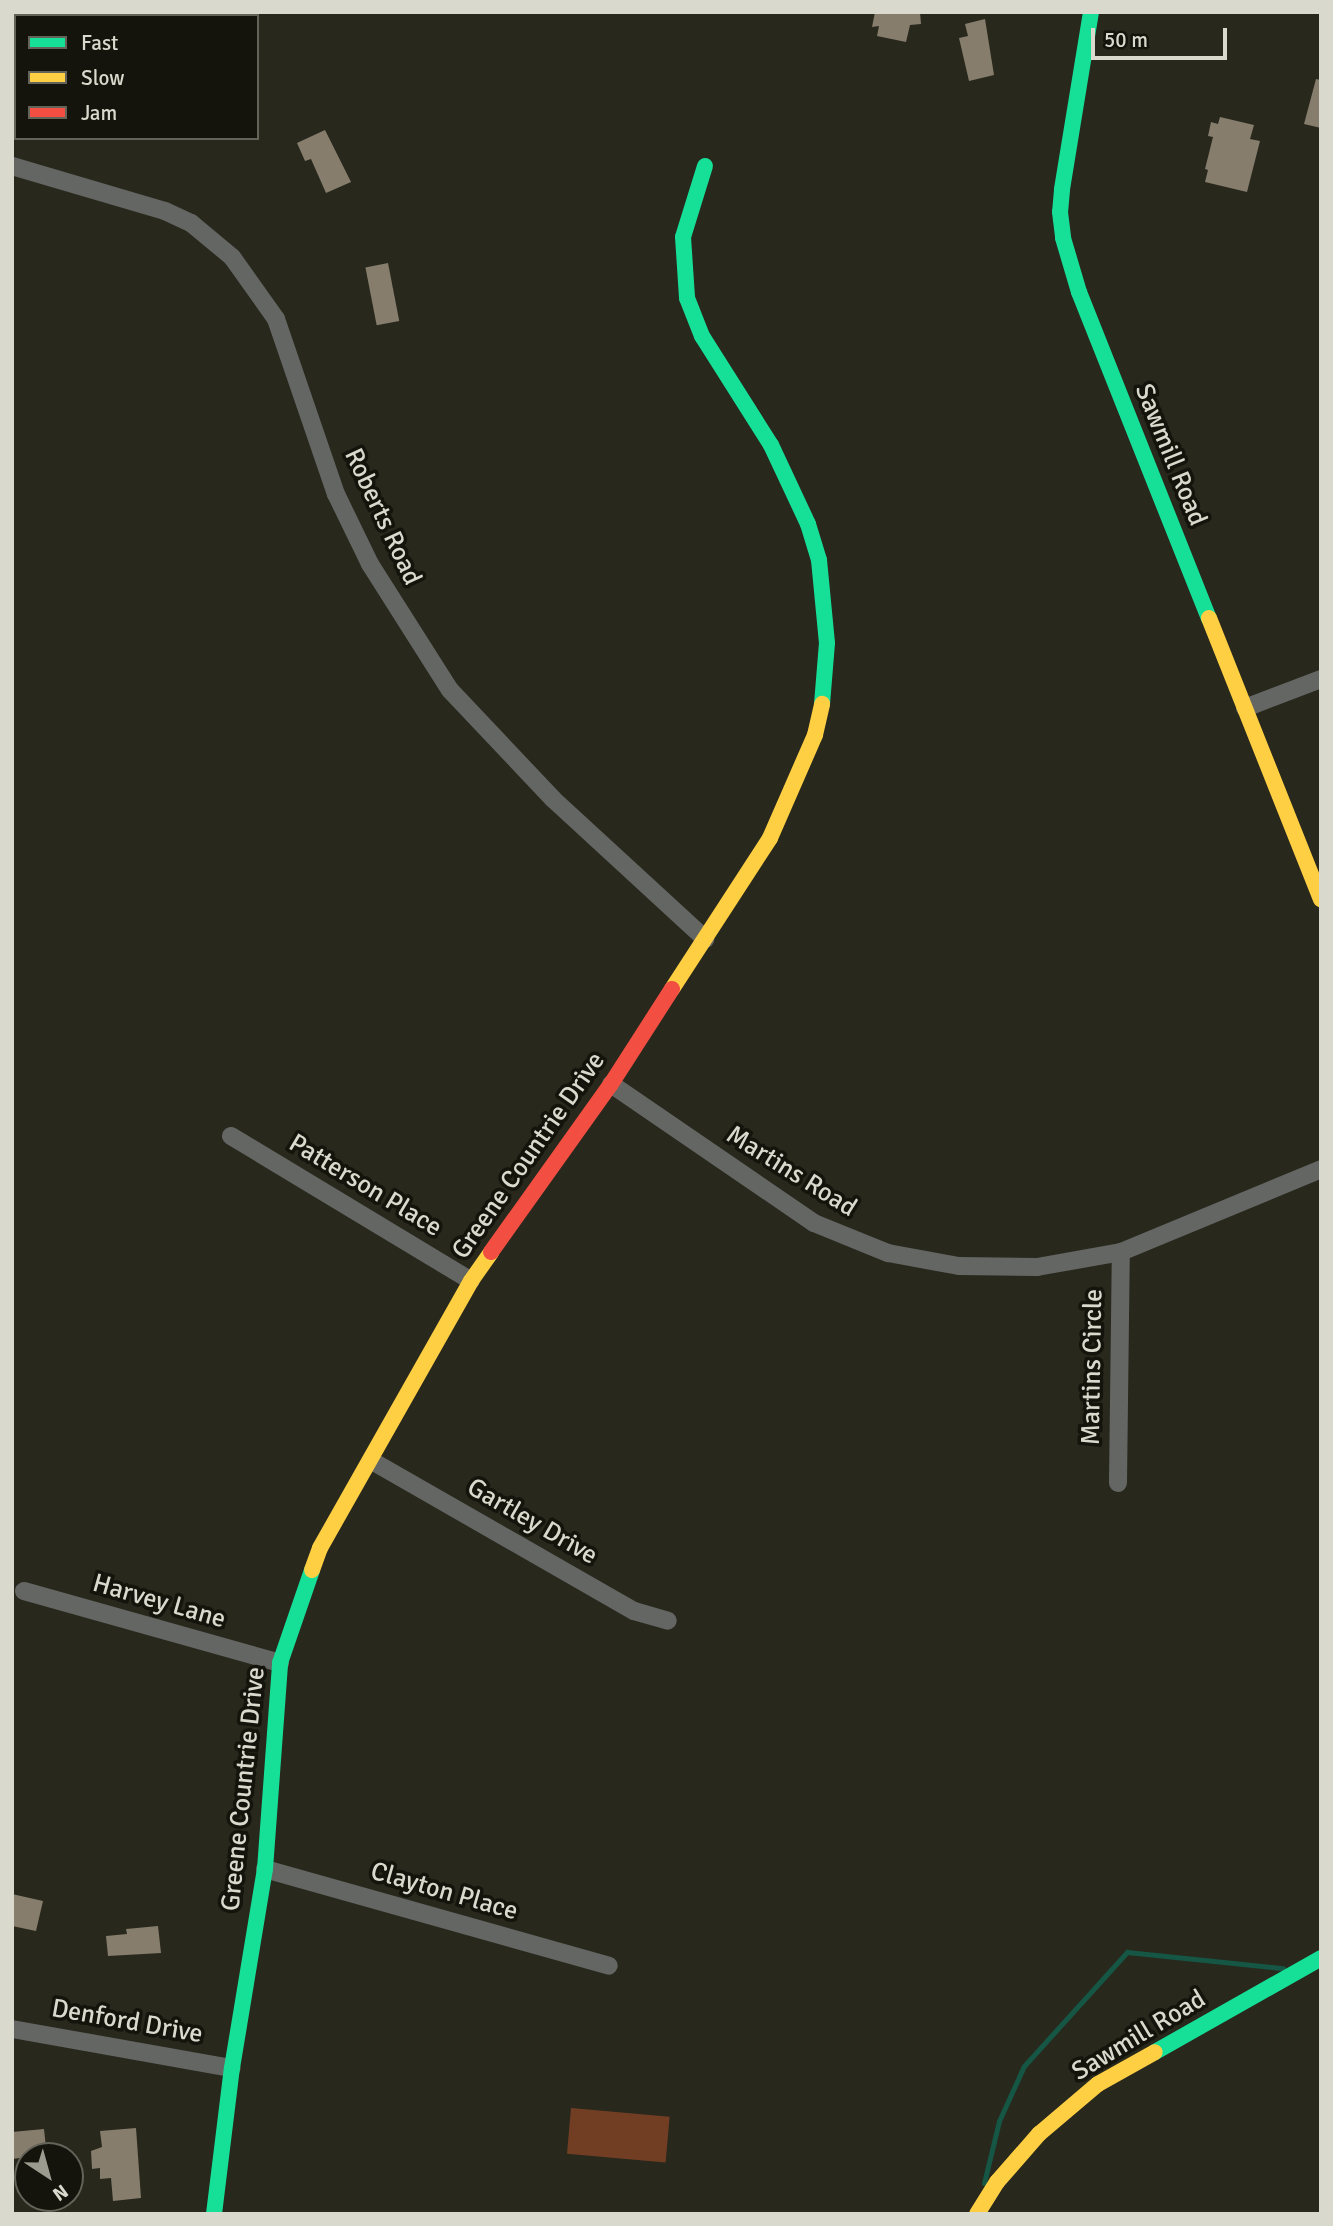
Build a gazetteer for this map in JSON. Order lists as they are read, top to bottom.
{
  "streets": {
    "street": [
      "Sawmill Road",
      "Roberts Road",
      "Greene Countrie Drive",
      "Martins Road",
      "Patterson Place",
      "Martins Circle",
      "Gartley Drive",
      "Harvey Lane",
      "Clayton Place",
      "Denford Drive"
    ]
  },
  "crossings": [
    ["Roberts Road", "Greene Countrie Drive"],
    ["Greene Countrie Drive", "Martins Road"],
    ["Greene Countrie Drive", "Patterson Place"],
    ["Greene Countrie Drive", "Gartley Drive"],
    ["Greene Countrie Drive", "Harvey Lane"],
    ["Greene Countrie Drive", "Clayton Place"],
    ["Greene Countrie Drive", "Denford Drive"],
    ["Martins Road", "Martins Circle"]
  ],
  "legend": ["Fast", "Slow", "Jam"],
  "scale_bar": "50 m",
  "north": "bottom right"
}
